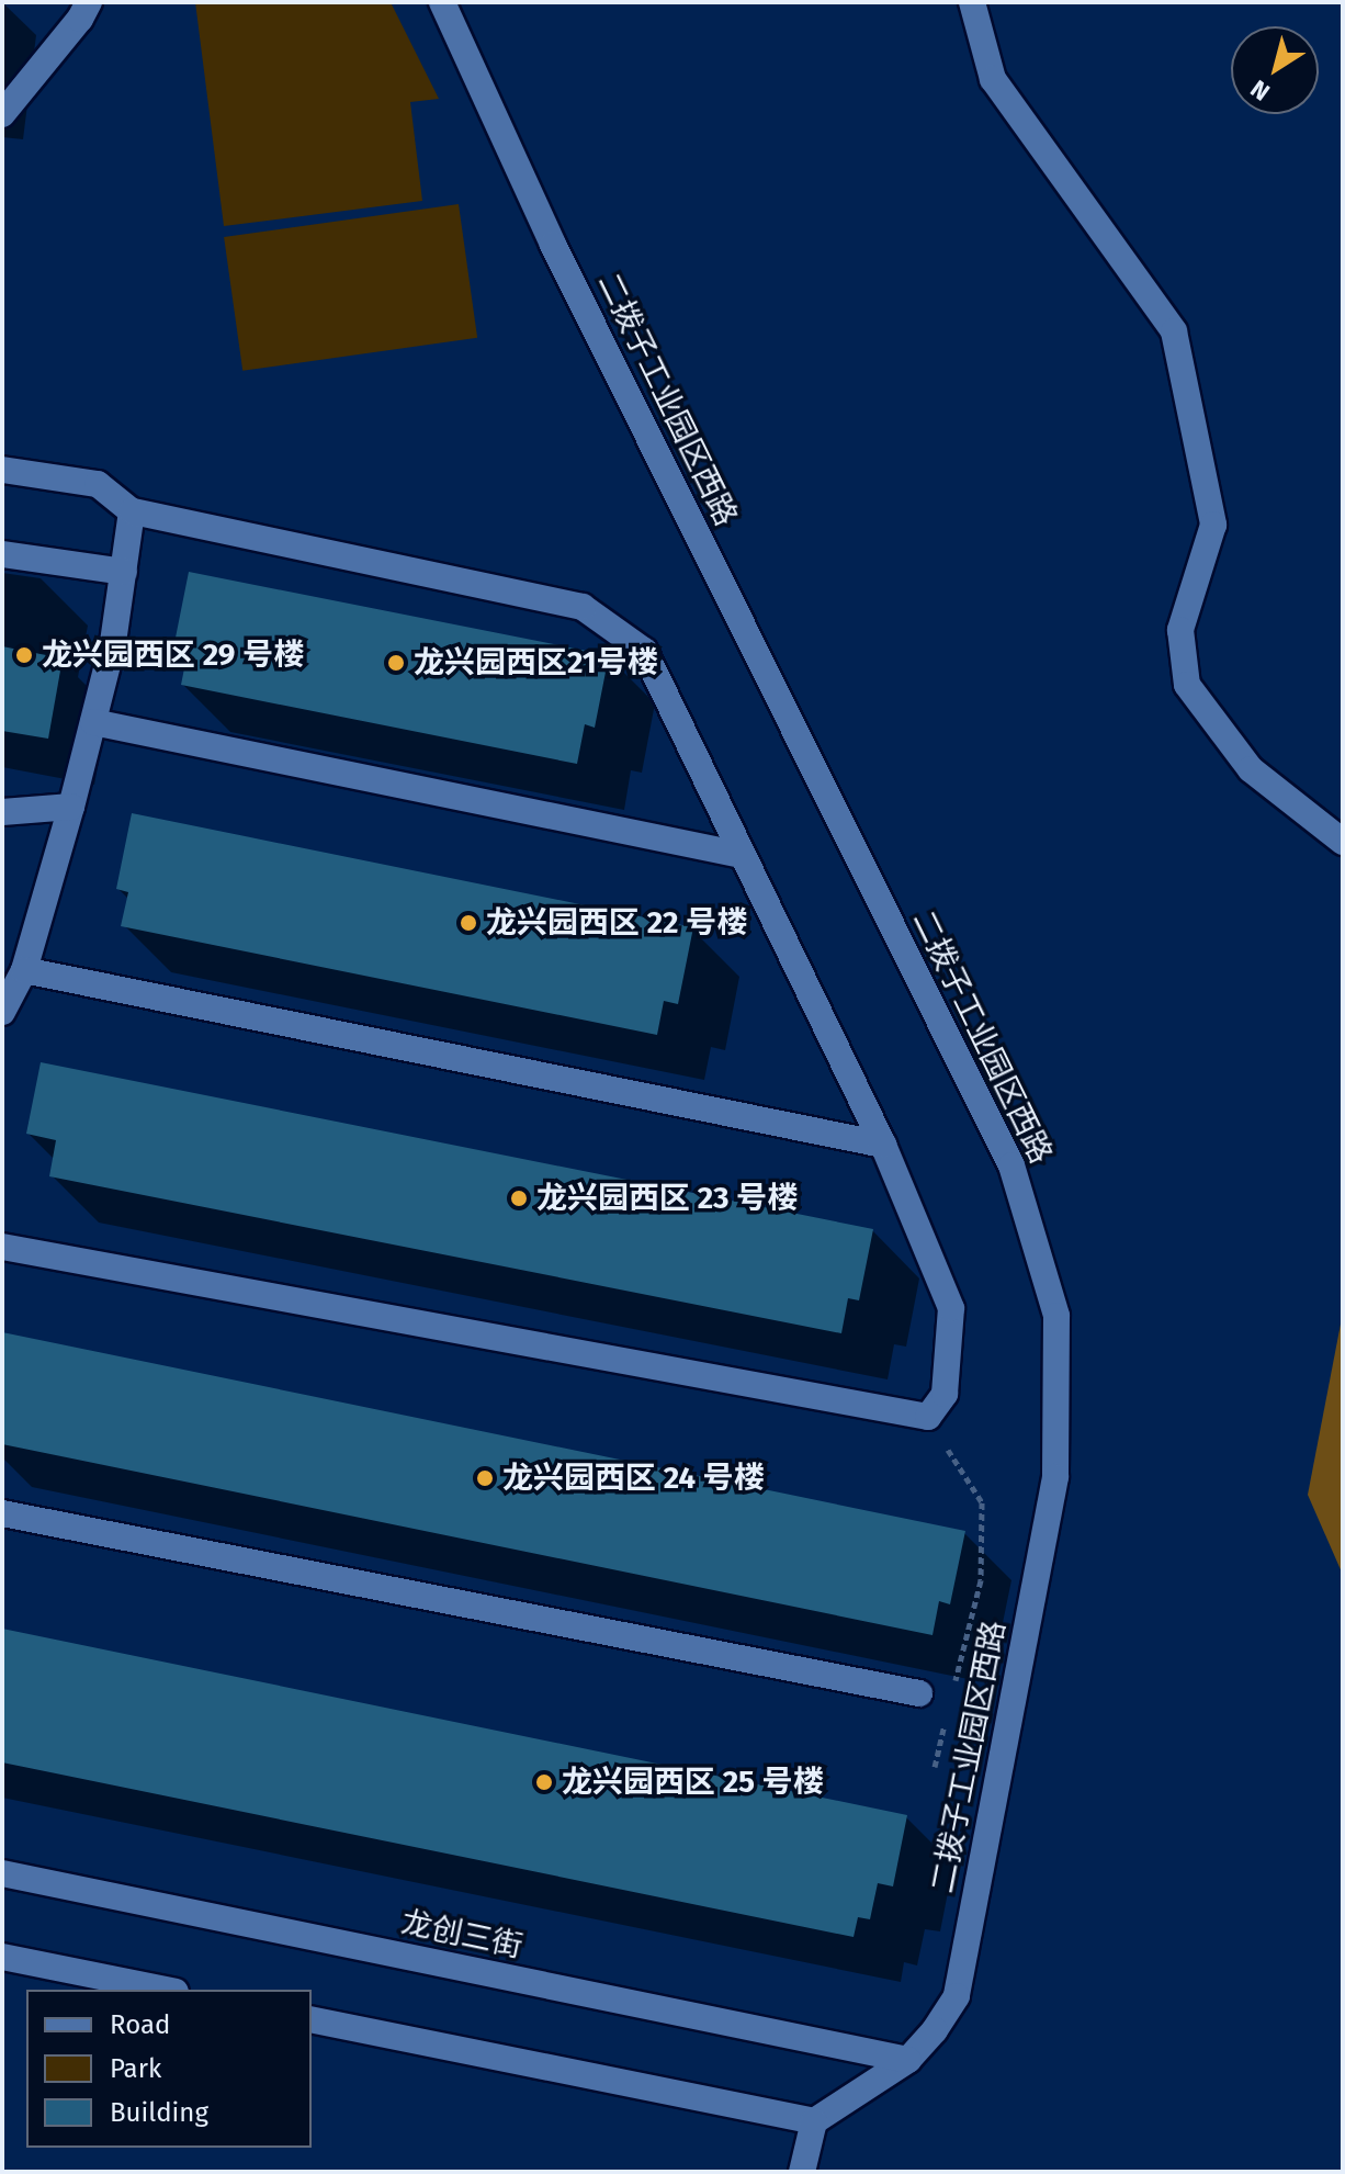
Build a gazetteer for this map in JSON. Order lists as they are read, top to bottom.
{
  "streets": {
    "street": ["二拨子工业园区西路", "龙创三街"]
  },
  "crossings": [
    ["二拨子工业园区西路", "龙创三街"]
  ],
  "places": [
    "龙兴园西区 29 号楼",
    "龙兴园西区21号楼",
    "龙兴园西区 22 号楼",
    "龙兴园西区 23 号楼",
    "龙兴园西区 24 号楼",
    "龙兴园西区 25 号楼"
  ],
  "legend": ["Road", "Park", "Building"],
  "north": "bottom left"
}
